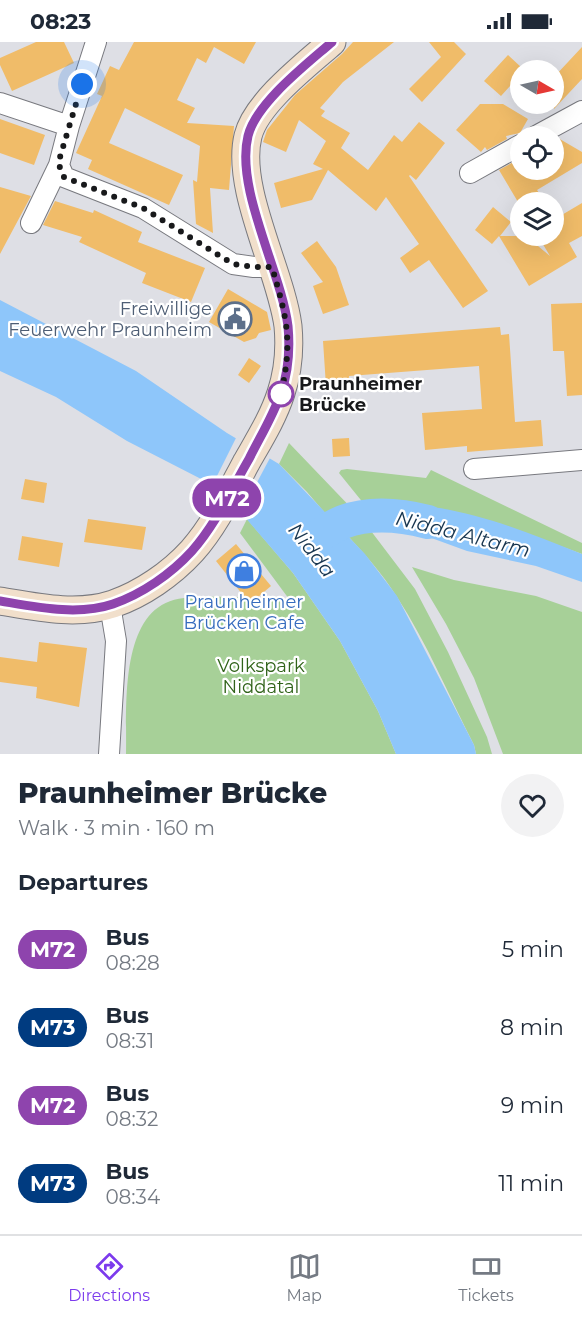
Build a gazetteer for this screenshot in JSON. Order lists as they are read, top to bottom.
{
  "water": ["Nidda Altarm", "Nidda"],
  "parks": ["Volkspark Niddatal"],
  "places": {
    "public building": ["Freiwillige Feuerwehr Praunheim"],
    "other": ["Praunheimer Brücke"],
    "shop": ["Praunheimer Brücken Cafe"]
  },
  "lines": ["bus line M72"],
  "north": "right",
  "page": {
    "status": "08:23",
    "on_map": "M72",
    "heading": [
      ["Praunheimer Brücke", "Walk · 3 min · 160 m"],
      "Departures"
    ],
    "list": [
      {
        "mark": "M72",
        "name": "Bus",
        "note": "08:28",
        "value": "5 min"
      },
      {
        "mark": "M73",
        "name": "Bus",
        "note": "08:31",
        "value": "8 min"
      },
      {
        "mark": "M72",
        "name": "Bus",
        "note": "08:32",
        "value": "9 min"
      },
      {
        "mark": "M73",
        "name": "Bus",
        "note": "08:34",
        "value": "11 min"
      }
    ],
    "tabs": ["Directions", "Map", "Tickets"]
  }
}
